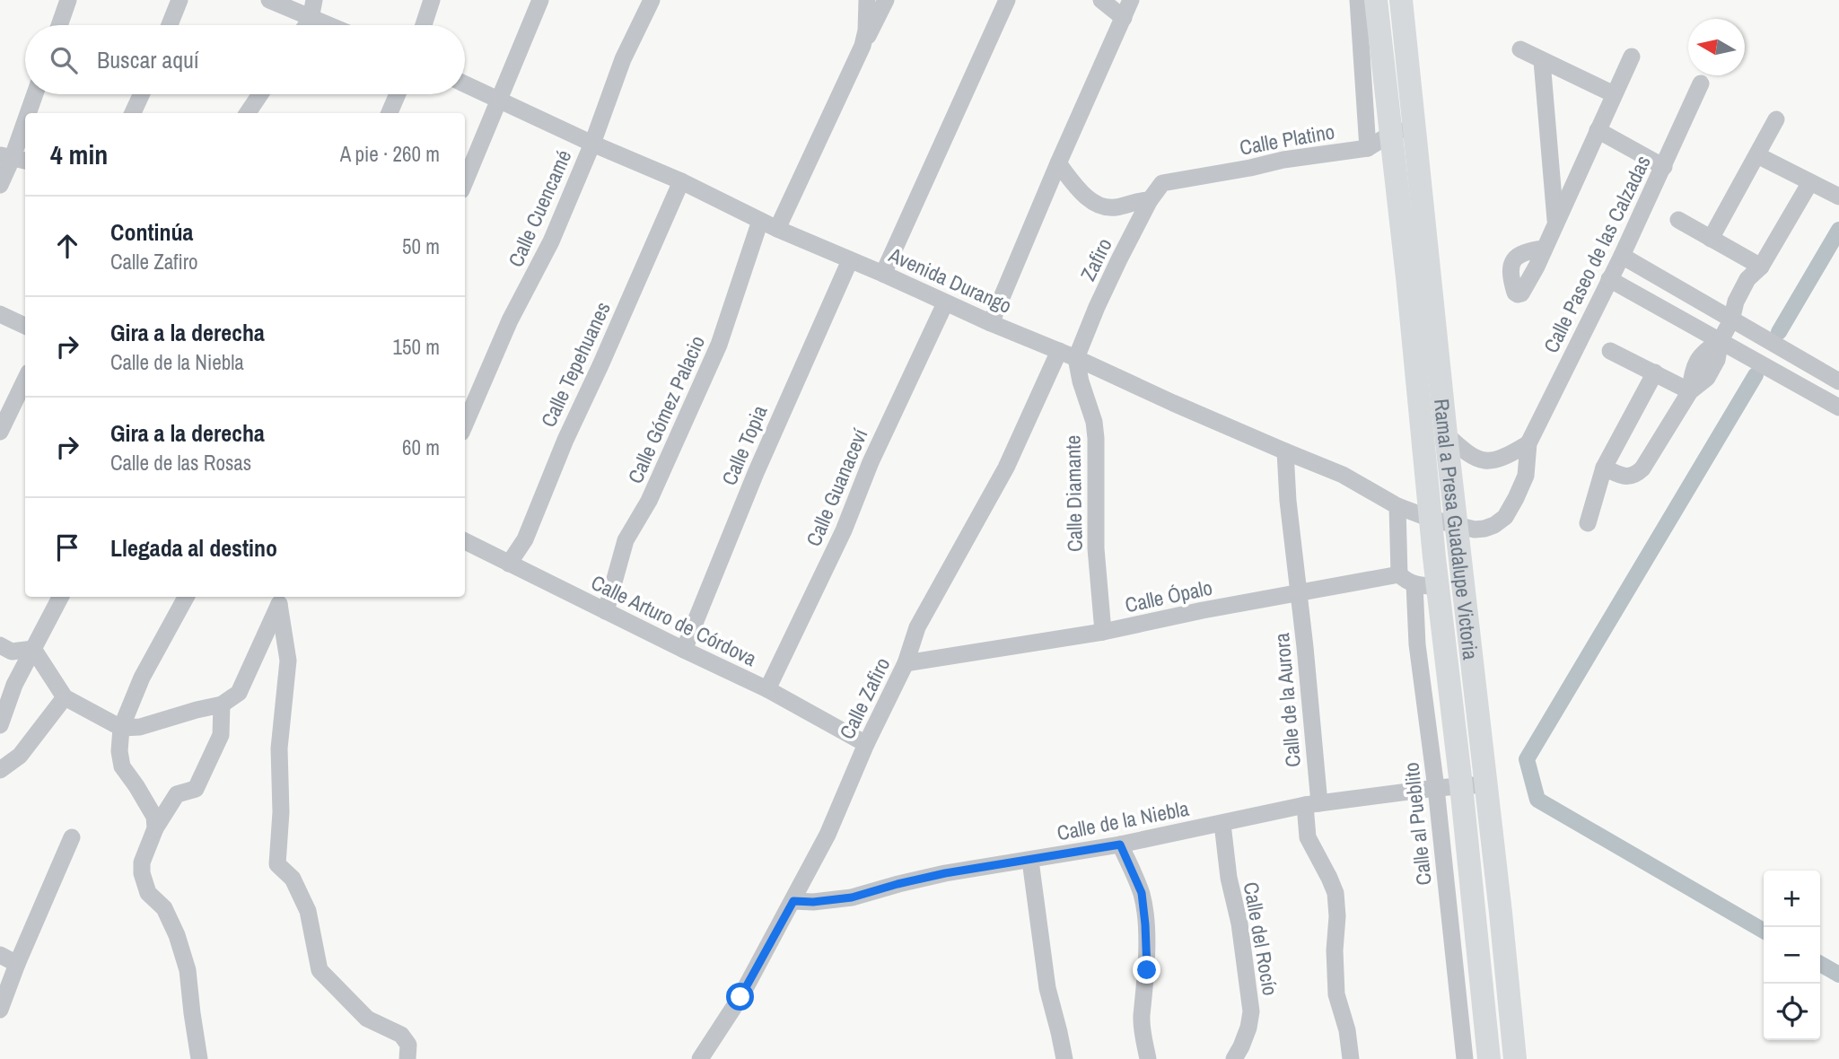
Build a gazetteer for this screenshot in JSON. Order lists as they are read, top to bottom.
{
  "streets": {
    "main road": ["Ramal a Presa Guadalupe Victoria"],
    "street": [
      "Calle Platino",
      "Calle Cuencamé",
      "Calle Paseo de las Calzadas",
      "Zafiro",
      "Avenida Durango",
      "Calle Tepehuanes",
      "Calle Gómez Palacio",
      "Calle Topia",
      "Calle Guanaceví",
      "Calle Diamante",
      "Calle Ópalo",
      "Calle Arturo de Córdova",
      "Calle Zafiro",
      "Calle de la Aurora",
      "Calle de la Niebla",
      "Calle al Pueblito",
      "Calle del Rocío"
    ]
  },
  "crossings": [
    ["Calle Platino", "Zafiro"],
    ["Calle Platino", "Ramal a Presa Guadalupe Victoria"],
    ["Calle Cuencamé", "Avenida Durango"],
    ["Calle Paseo de las Calzadas", "Avenida Durango"],
    ["Calle Paseo de las Calzadas", "Ramal a Presa Guadalupe Victoria"],
    ["Zafiro", "Avenida Durango"],
    ["Zafiro", "Calle Diamante"],
    ["Avenida Durango", "Calle Tepehuanes"],
    ["Avenida Durango", "Calle Gómez Palacio"],
    ["Avenida Durango", "Calle Topia"],
    ["Avenida Durango", "Calle Guanaceví"],
    ["Avenida Durango", "Calle Diamante"],
    ["Avenida Durango", "Ramal a Presa Guadalupe Victoria"],
    ["Avenida Durango", "Calle Zafiro"],
    ["Avenida Durango", "Calle de la Aurora"],
    ["Calle Tepehuanes", "Calle Arturo de Córdova"],
    ["Calle Gómez Palacio", "Calle Arturo de Córdova"],
    ["Calle Topia", "Calle Arturo de Córdova"],
    ["Calle Guanaceví", "Calle Arturo de Córdova"],
    ["Calle Diamante", "Calle Ópalo"],
    ["Ramal a Presa Guadalupe Victoria", "Calle de la Niebla"],
    ["Ramal a Presa Guadalupe Victoria", "Calle al Pueblito"],
    ["Calle Ópalo", "Calle Zafiro"],
    ["Calle Ópalo", "Calle de la Aurora"],
    ["Calle Arturo de Córdova", "Calle Zafiro"],
    ["Calle Zafiro", "Calle de la Niebla"],
    ["Calle de la Aurora", "Calle de la Niebla"],
    ["Calle de la Niebla", "Calle al Pueblito"],
    ["Calle de la Niebla", "Calle del Rocío"]
  ],
  "north": "left",
  "page": {
    "search": "Buscar aquí",
    "heading": ["4 min", "A pie · 260 m"],
    "list": [
      ["Continúa", "Calle Zafiro", "50 m"],
      ["Gira a la derecha", "Calle de la Niebla", "150 m"],
      ["Gira a la derecha", "Calle de las Rosas", "60 m"],
      "Llegada al destino"
    ],
    "map_buttons": ["+", "−"]
  }
}
